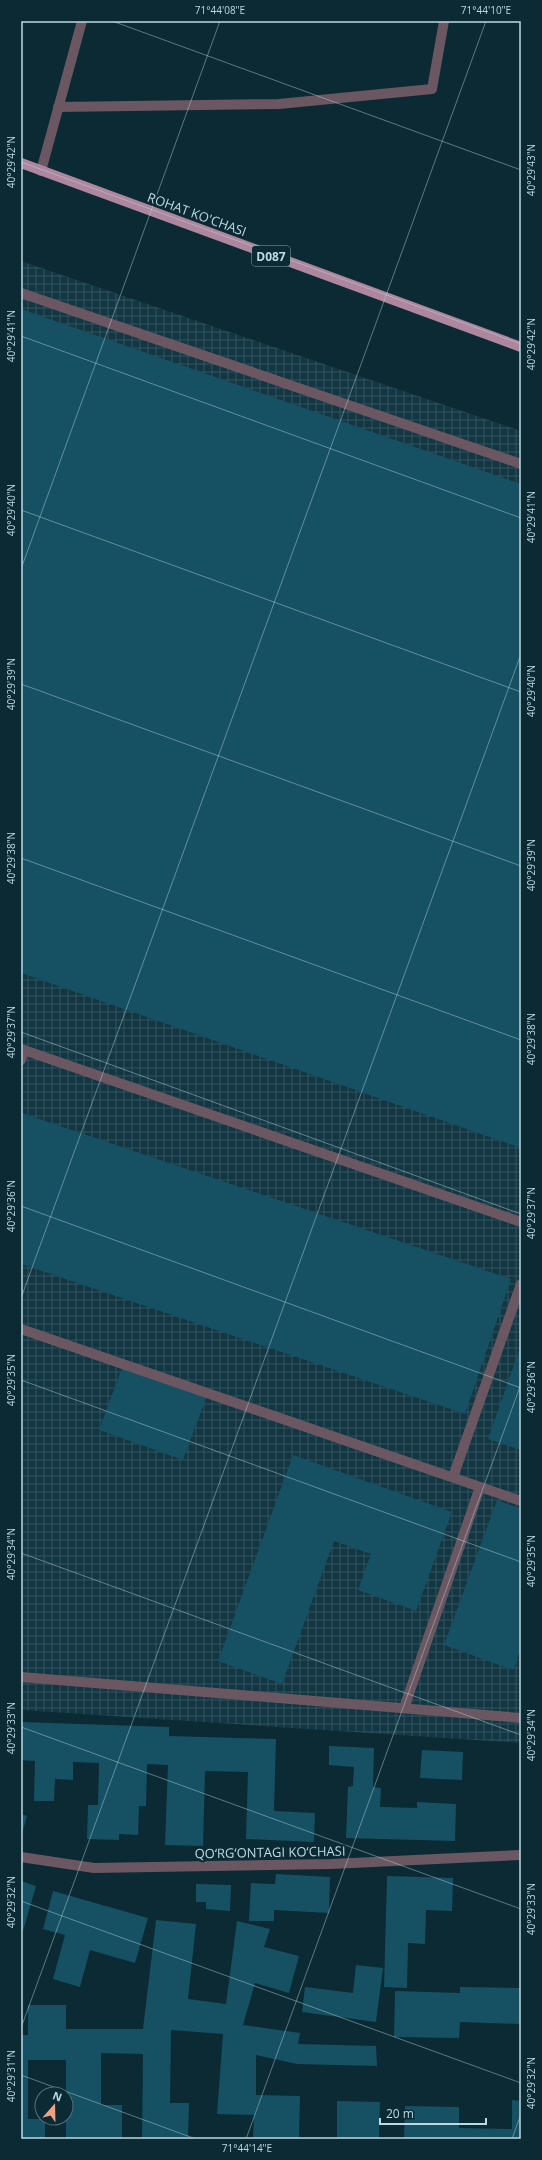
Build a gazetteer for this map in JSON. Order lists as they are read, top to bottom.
{
  "streets": {
    "main road": ["ROHAT KO'CHASI", "D087"],
    "street": ["QO‘RG‘ONTAGI KO‘CHASI"]
  },
  "scale_bar": "20 m",
  "north": "top",
  "coordinates": [
    "71°44'08\"E",
    "71°44'10\"E",
    "40°29'42\"N",
    "40°29'43\"N",
    "40°29'41\"N",
    "40°29'40\"N",
    "40°29'39\"N",
    "40°29'38\"N",
    "40°29'37\"N",
    "40°29'36\"N",
    "40°29'35\"N",
    "40°29'34\"N",
    "40°29'33\"N",
    "40°29'32\"N",
    "40°29'31\"N",
    "71°44'14\"E"
  ]
}
